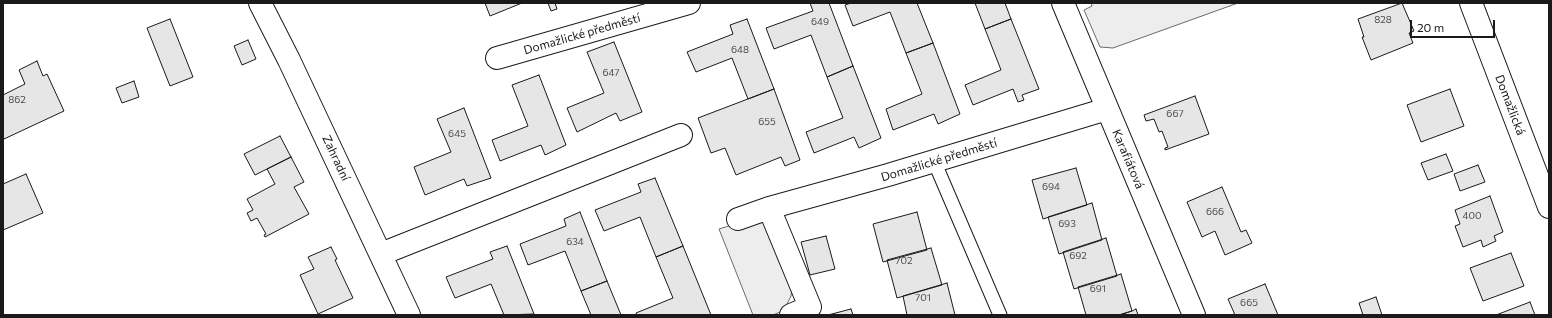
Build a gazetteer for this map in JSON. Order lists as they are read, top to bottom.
{
  "streets": {
    "street": [
      "Domažlické předměstí",
      "Domažlická",
      "Zahradní",
      "Karafiátová"
    ]
  },
  "crossings": [
    ["Domažlické předměstí", "Karafiátová"]
  ],
  "house_numbers": [
    "828",
    "649",
    "648",
    "647",
    "862",
    "667",
    "655",
    "645",
    "694",
    "666",
    "400",
    "693",
    "634",
    "692",
    "702",
    "691",
    "701",
    "665"
  ],
  "scale_bar": "20 m"
}
